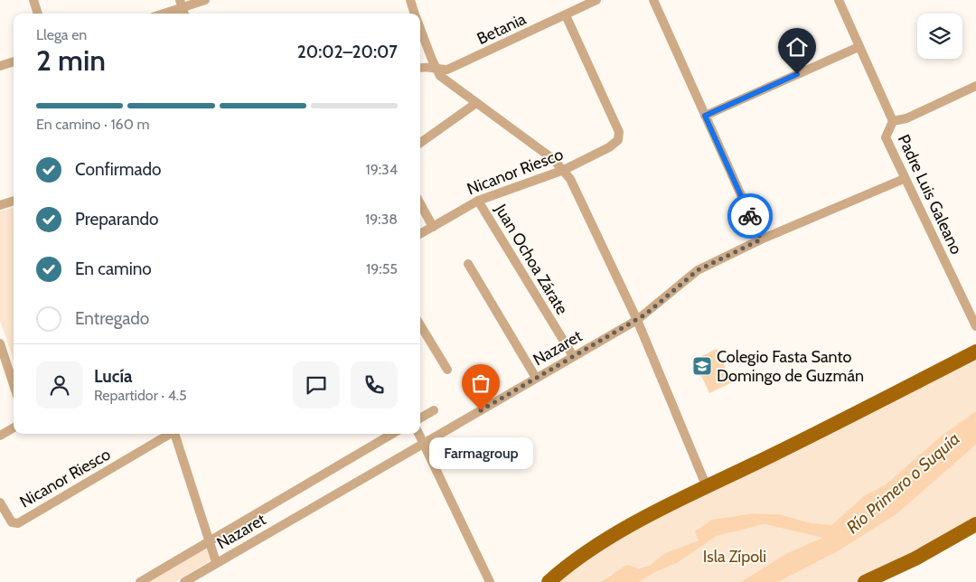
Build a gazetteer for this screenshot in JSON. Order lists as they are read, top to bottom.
{
  "streets": {
    "street": [
      "Betania",
      "Nicanor Riesco",
      "Padre Luis Galeano",
      "Juan Ochoa Zárate",
      "Nazaret"
    ]
  },
  "crossings": [
    ["Betania", "Nicanor Riesco"],
    ["Nicanor Riesco", "Juan Ochoa Zárate"],
    ["Padre Luis Galeano", "Nazaret"],
    ["Juan Ochoa Zárate", "Nazaret"]
  ],
  "water": ["Río Primero o Suquía"],
  "parks": ["Isla Zípoli"],
  "places": {
    "school or university": ["Colegio Fasta Santo Domingo de Guzmán"],
    "other": ["Farmagroup"]
  },
  "page": {
    "heading": ["2 min", "Llega en", "20:02–20:07"],
    "panel": ["Lucía", "Repartidor · 4.5"],
    "bar": "En camino · 160 m",
    "list": [
      ["Confirmado", "19:34"],
      ["Preparando", "19:38"],
      ["En camino", "19:55"],
      "Entregado"
    ],
    "bubble": "Farmagroup"
  }
}
